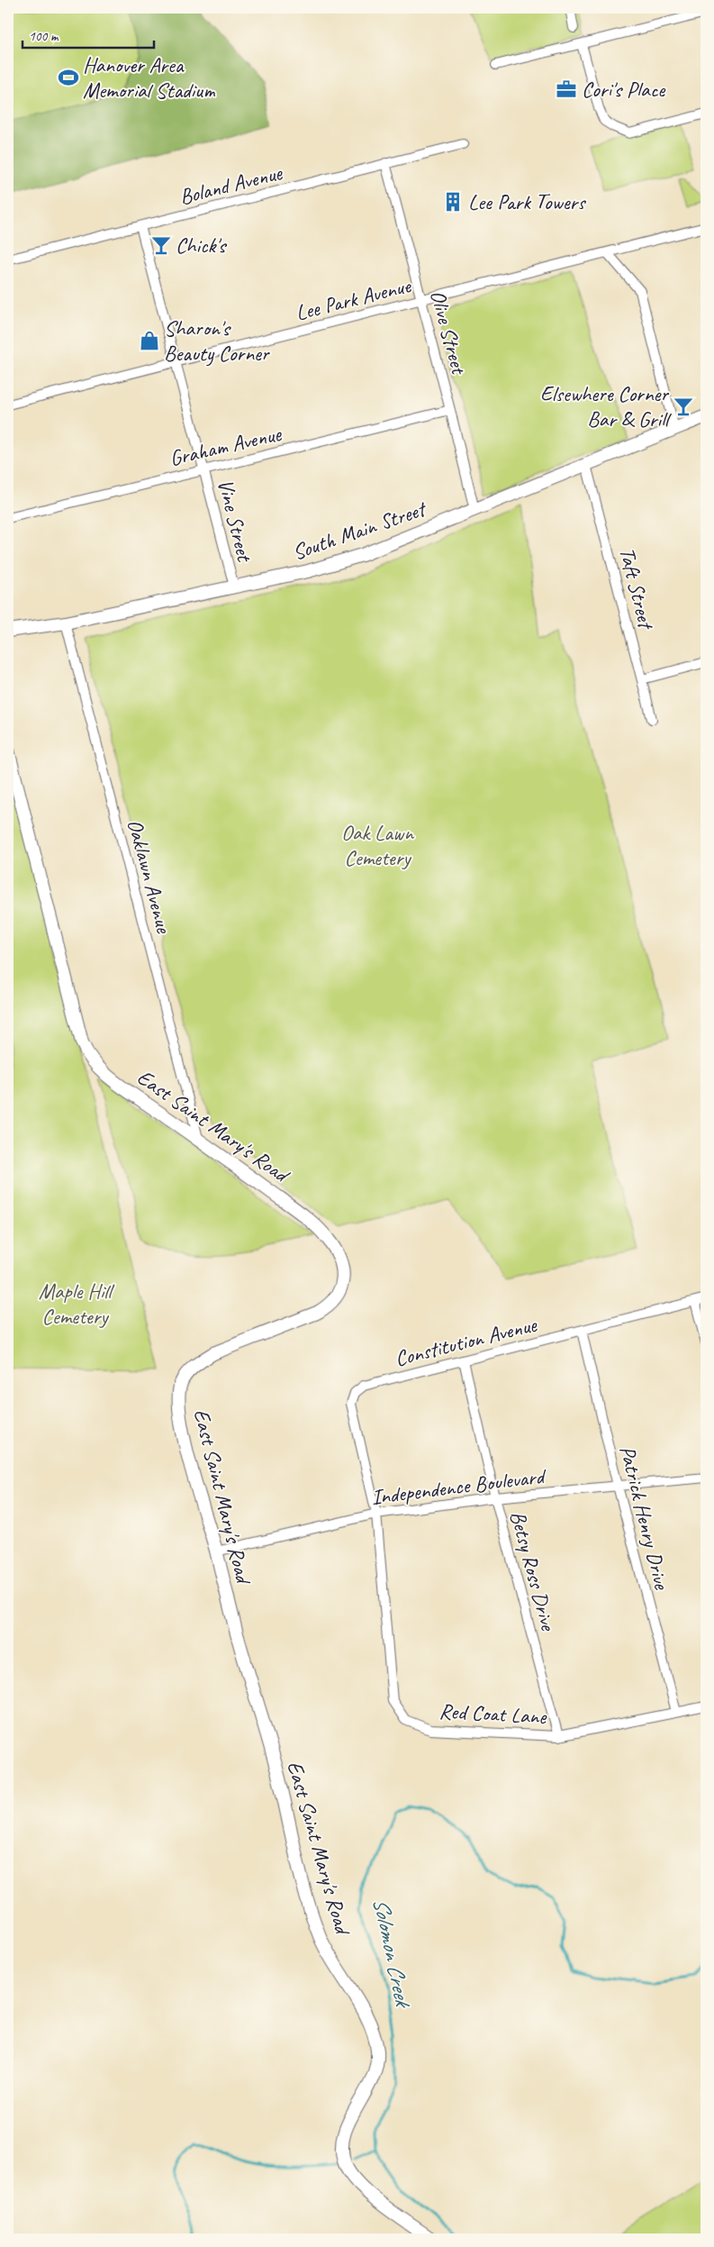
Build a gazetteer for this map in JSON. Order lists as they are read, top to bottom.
{
  "streets": {
    "street": [
      "Boland Avenue",
      "Lee Park Avenue",
      "Olive Street",
      "Graham Avenue",
      "Vine Street",
      "South Main Street",
      "Taft Street",
      "Oaklawn Avenue",
      "East Saint Mary's Road",
      "Constitution Avenue",
      "Independence Boulevard",
      "Patrick Henry Drive",
      "Betsy Ross Drive",
      "Red Coat Lane"
    ]
  },
  "crossings": [
    ["Boland Avenue", "Olive Street"],
    ["Boland Avenue", "Vine Street"],
    ["Lee Park Avenue", "Olive Street"],
    ["Lee Park Avenue", "Vine Street"],
    ["Olive Street", "Graham Avenue"],
    ["Olive Street", "South Main Street"],
    ["Graham Avenue", "Vine Street"],
    ["Vine Street", "South Main Street"],
    ["South Main Street", "Taft Street"],
    ["South Main Street", "Oaklawn Avenue"],
    ["Oaklawn Avenue", "East Saint Mary's Road"],
    ["East Saint Mary's Road", "Independence Boulevard"],
    ["Constitution Avenue", "Independence Boulevard"],
    ["Constitution Avenue", "Patrick Henry Drive"],
    ["Constitution Avenue", "Betsy Ross Drive"],
    ["Constitution Avenue", "Red Coat Lane"],
    ["Independence Boulevard", "Patrick Henry Drive"],
    ["Independence Boulevard", "Betsy Ross Drive"],
    ["Independence Boulevard", "Red Coat Lane"],
    ["Patrick Henry Drive", "Red Coat Lane"],
    ["Betsy Ross Drive", "Red Coat Lane"]
  ],
  "water": ["Solomon Creek"],
  "parks": ["Oak Lawn Cemetery", "Maple Hill Cemetery"],
  "places": {
    "sports": ["Hanover Area Memorial Stadium"],
    "office": ["Cori's Place"],
    "building": ["Lee Park Towers"],
    "bar": ["Chick's", "Elsewhere Corner Bar & Grill"],
    "shop": ["Sharon's Beauty Corner"]
  },
  "scale_bar": "100 m"
}
